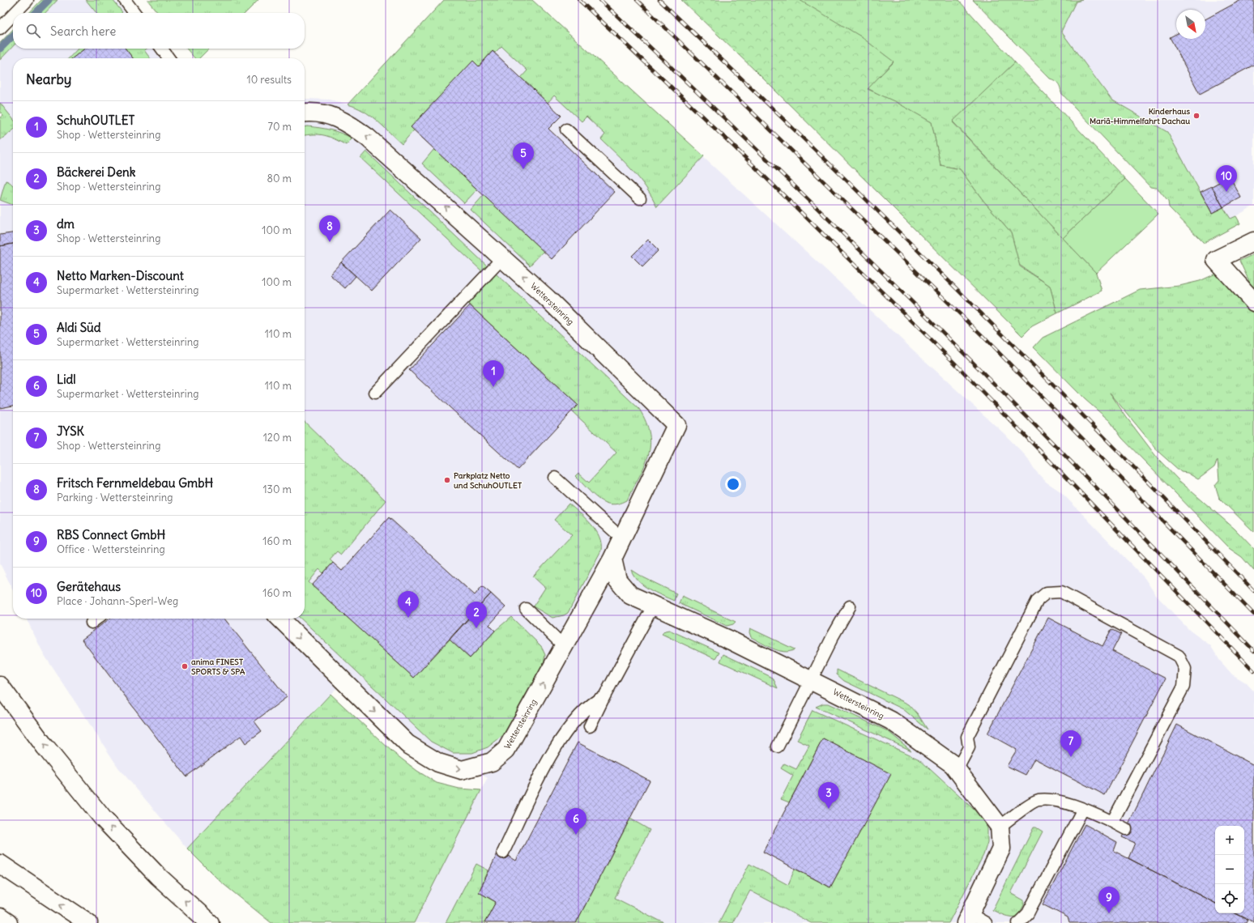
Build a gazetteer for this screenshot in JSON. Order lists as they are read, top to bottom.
{
  "streets": {
    "main road": ["Wettersteinring"]
  },
  "places": ["Kinderhaus Mariä-Himmelfahrt Dachau", "Parkplatz Netto und SchuhOUTLET", "anima FINEST SPORTS & SPA"],
  "north": "bottom right",
  "page": {
    "search": "Search here",
    "heading": ["Nearby", "10 results"],
    "list": [
      {
        "mark": "1",
        "name": "SchuhOUTLET",
        "note": "Shop · Wettersteinring",
        "value": "70 m"
      },
      {
        "mark": "2",
        "name": "Bäckerei Denk",
        "note": "Shop · Wettersteinring",
        "value": "80 m"
      },
      {
        "mark": "3",
        "name": "dm",
        "note": "Shop · Wettersteinring",
        "value": "100 m"
      },
      {
        "mark": "4",
        "name": "Netto Marken-Discount",
        "note": "Supermarket · Wettersteinring",
        "value": "100 m"
      },
      {
        "mark": "5",
        "name": "Aldi Süd",
        "note": "Supermarket · Wettersteinring",
        "value": "110 m"
      },
      {
        "mark": "6",
        "name": "Lidl",
        "note": "Supermarket · Wettersteinring",
        "value": "110 m"
      },
      {
        "mark": "7",
        "name": "JYSK",
        "note": "Shop · Wettersteinring",
        "value": "120 m"
      },
      {
        "mark": "8",
        "name": "Fritsch Fernmeldebau GmbH",
        "note": "Parking · Wettersteinring",
        "value": "130 m"
      },
      {
        "mark": "9",
        "name": "RBS Connect GmbH",
        "note": "Office · Wettersteinring",
        "value": "160 m"
      },
      {
        "mark": "10",
        "name": "Gerätehaus",
        "note": "Place · Johann-Sperl-Weg",
        "value": "160 m"
      }
    ],
    "pins": [
      "5",
      "10",
      "8",
      "1",
      "4",
      "2",
      "7",
      "3",
      "6",
      "9"
    ],
    "map_buttons": ["+", "−"]
  }
}
